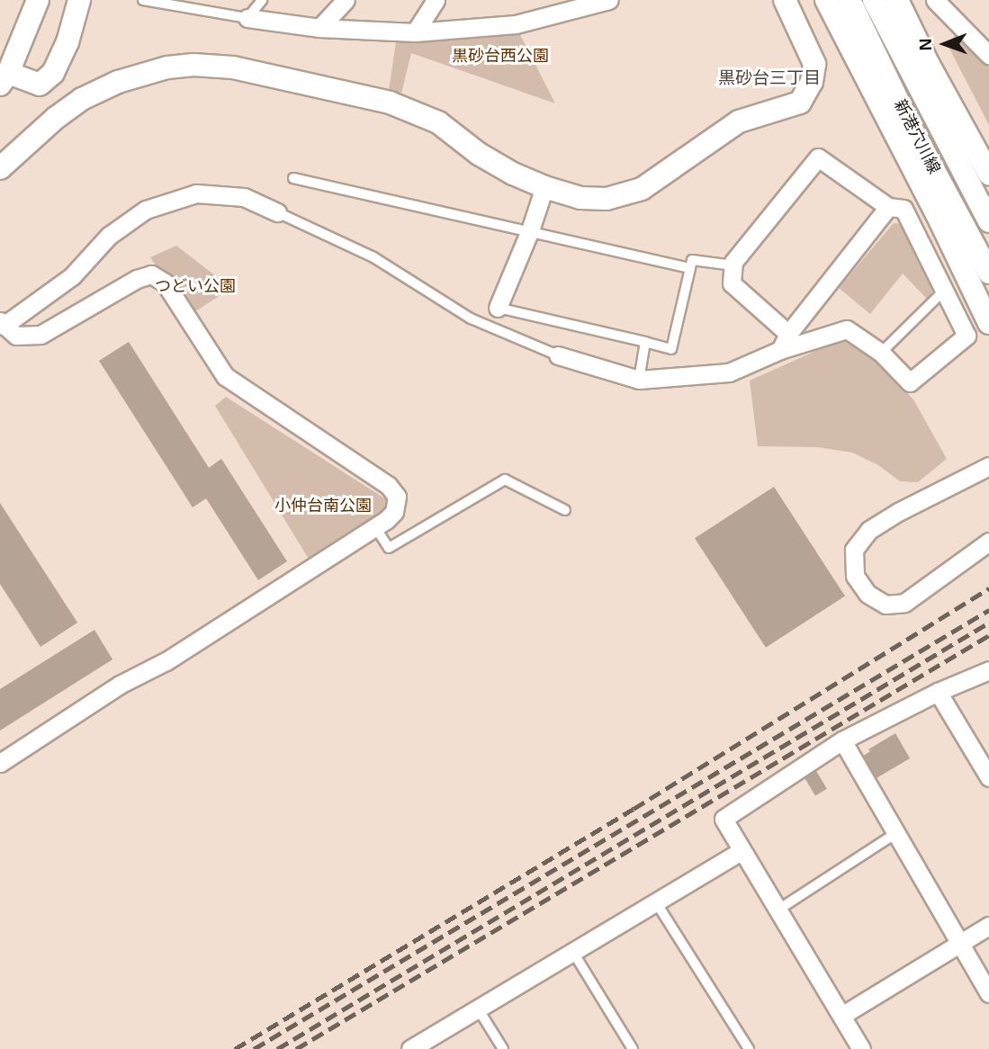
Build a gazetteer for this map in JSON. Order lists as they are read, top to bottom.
{
  "streets": {
    "street": ["新港穴川線"]
  },
  "districts": ["黒砂台三丁目"],
  "parks": ["黒砂台西公園", "つどい公園", "小仲台南公園"],
  "north": "left"
}
